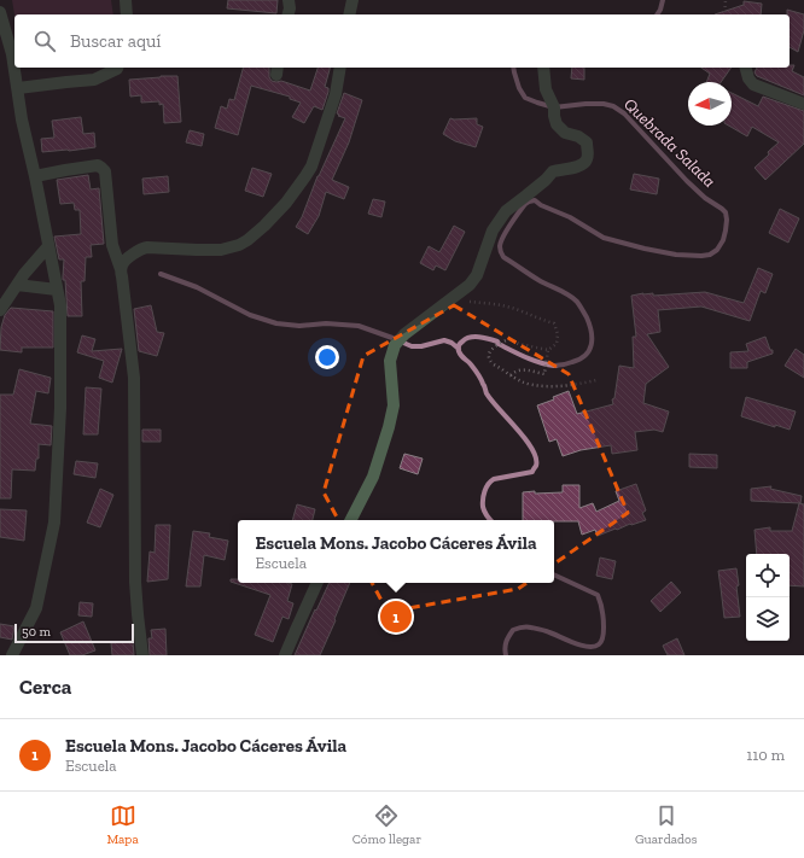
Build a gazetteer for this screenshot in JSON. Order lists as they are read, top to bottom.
{
  "water": ["Quebrada Salada"],
  "scale_bar": "50 m",
  "north": "left",
  "page": {
    "search": "Buscar aquí",
    "popup": ["Escuela Mons. Jacobo Cáceres Ávila", "Escuela"],
    "pins": "1",
    "scale": "50 m",
    "heading": "Cerca",
    "list": [
      {
        "mark": "1",
        "name": "Escuela Mons. Jacobo Cáceres Ávila",
        "note": "Escuela",
        "value": "110 m"
      }
    ],
    "nav": ["Mapa", "Cómo llegar", "Guardados"]
  }
}
